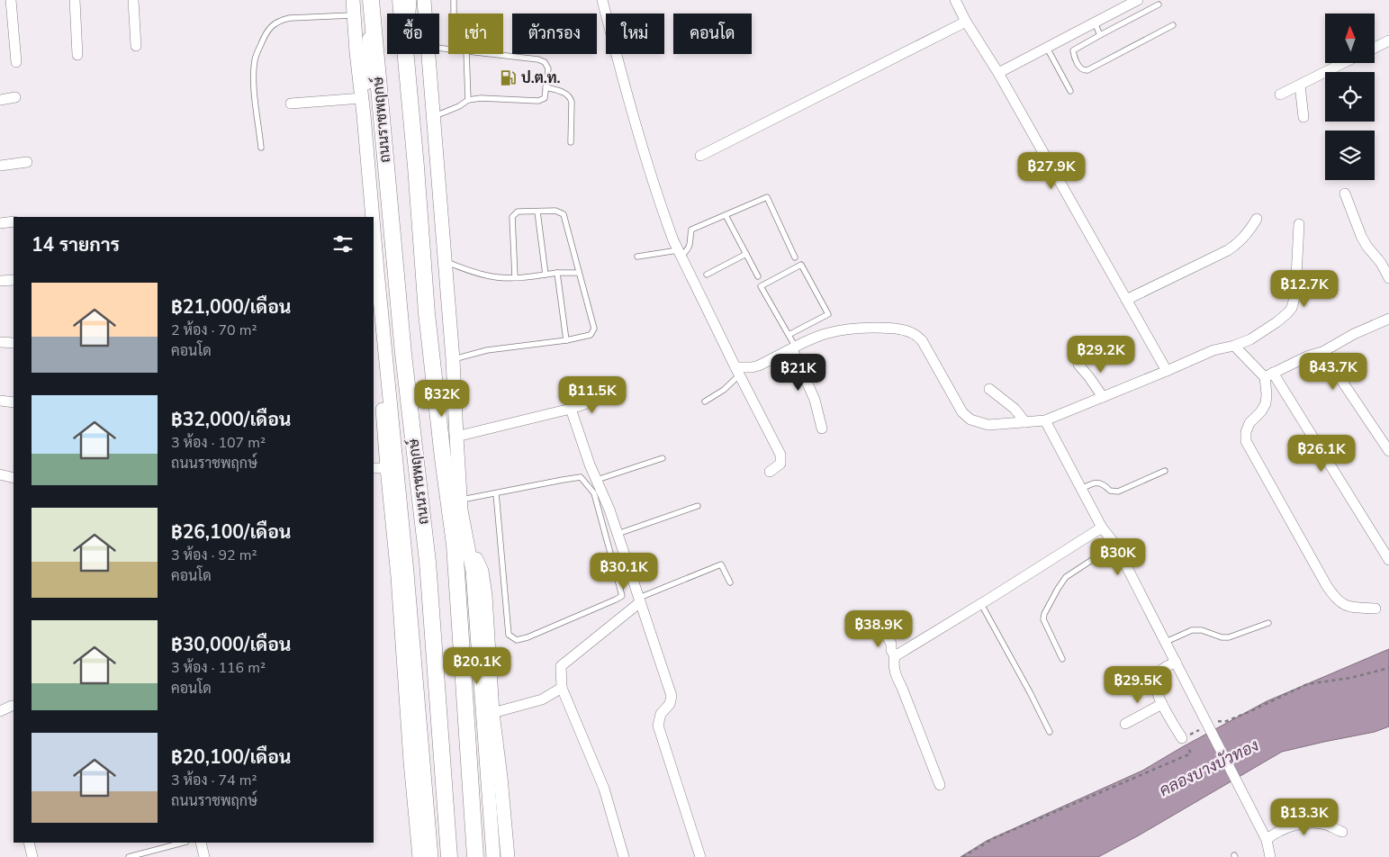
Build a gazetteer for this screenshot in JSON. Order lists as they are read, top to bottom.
{
  "streets": {
    "main road": ["ถนนราชพฤกษ์"]
  },
  "water": ["คลองบางบัวทอง"],
  "places": {
    "fuel station": ["ป.ต.ท."]
  },
  "north": "top",
  "page": {
    "chip": [
      "ซื้อ",
      "เช่า",
      "ตัวกรอง",
      "ใหม่",
      "คอนโด"
    ],
    "price": [
      "฿27.9K",
      "฿12.7K",
      "฿29.2K",
      "฿43.7K",
      "฿21K",
      "฿11.5K",
      "฿32K",
      "฿26.1K",
      "฿30K",
      "฿30.1K",
      "฿38.9K",
      "฿20.1K",
      "฿29.5K",
      "฿13.3K"
    ],
    "heading": "14 รายการ",
    "list": [
      {
        "name": "฿21,000/เดือน",
        "note": "2 ห้อง · 70 m² · คอนโด"
      },
      {
        "name": "฿32,000/เดือน",
        "note": "3 ห้อง · 107 m² · ถนนราชพฤกษ์"
      },
      {
        "name": "฿26,100/เดือน",
        "note": "3 ห้อง · 92 m² · คอนโด"
      },
      {
        "name": "฿30,000/เดือน",
        "note": "3 ห้อง · 116 m² · คอนโด"
      },
      {
        "name": "฿20,100/เดือน",
        "note": "3 ห้อง · 74 m² · ถนนราชพฤกษ์"
      }
    ]
  }
}
